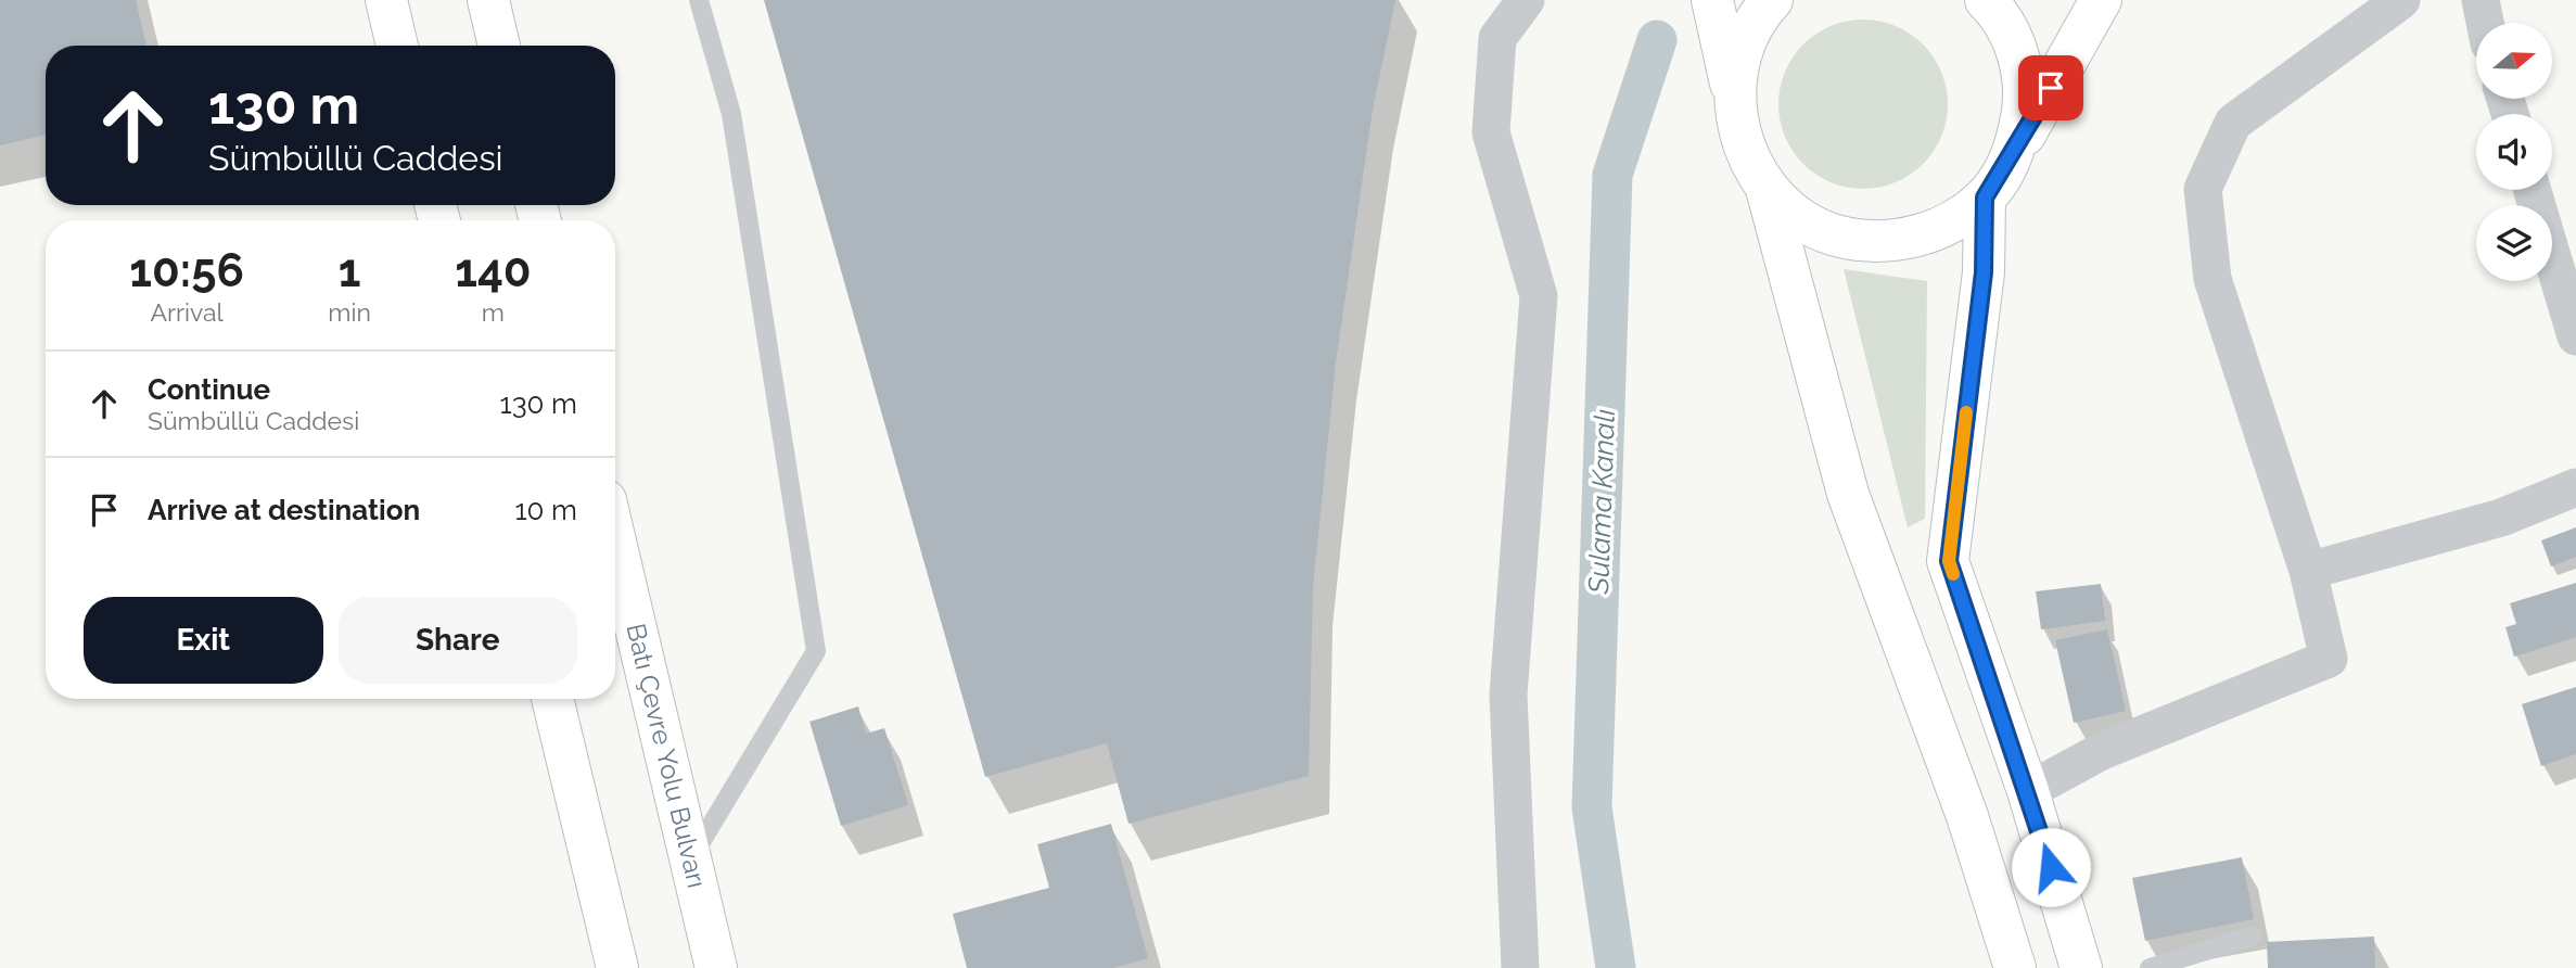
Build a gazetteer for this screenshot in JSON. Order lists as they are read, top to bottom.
{
  "streets": {
    "main road": ["Batı Çevre Yolu Bulvarı"]
  },
  "water": ["Sulama Kanalı"],
  "north": "right",
  "page": {
    "turn": ["130 m", "Sümbüllü Caddesi"],
    "eta": [
      "10:56",
      "Arrival",
      "1",
      "min",
      "140",
      "m"
    ],
    "list": [
      {
        "name": "Continue",
        "note": "Sümbüllü Caddesi",
        "value": "130 m"
      },
      {
        "name": "Arrive at destination",
        "value": "10 m"
      }
    ],
    "buttons": ["Exit", "Share"]
  }
}
